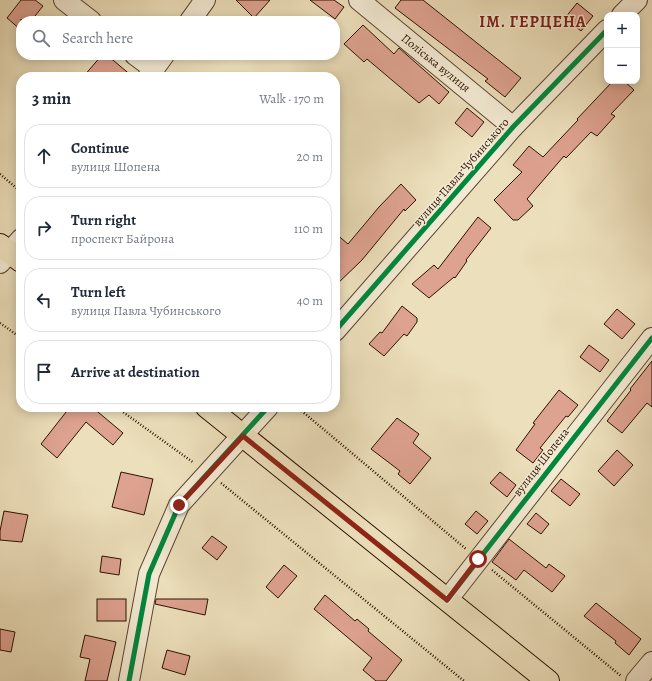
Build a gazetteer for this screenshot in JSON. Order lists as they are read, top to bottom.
{
  "streets": {
    "street": ["Поліська вулиця", "вулиця Павла Чубинського", "вулиця Шопена"]
  },
  "crossings": [
    ["Поліська вулиця", "вулиця Павла Чубинського"]
  ],
  "districts": ["ІМ. ГЕРЦЕНА"],
  "page": {
    "map_buttons": ["+", "−"],
    "search": "Search here",
    "heading": ["3 min", "Walk · 170 m"],
    "list": [
      ["Continue", "вулиця Шопена", "20 m"],
      ["Turn right", "проспект Байрона", "110 m"],
      ["Turn left", "вулиця Павла Чубинського", "40 m"],
      "Arrive at destination"
    ]
  }
}
